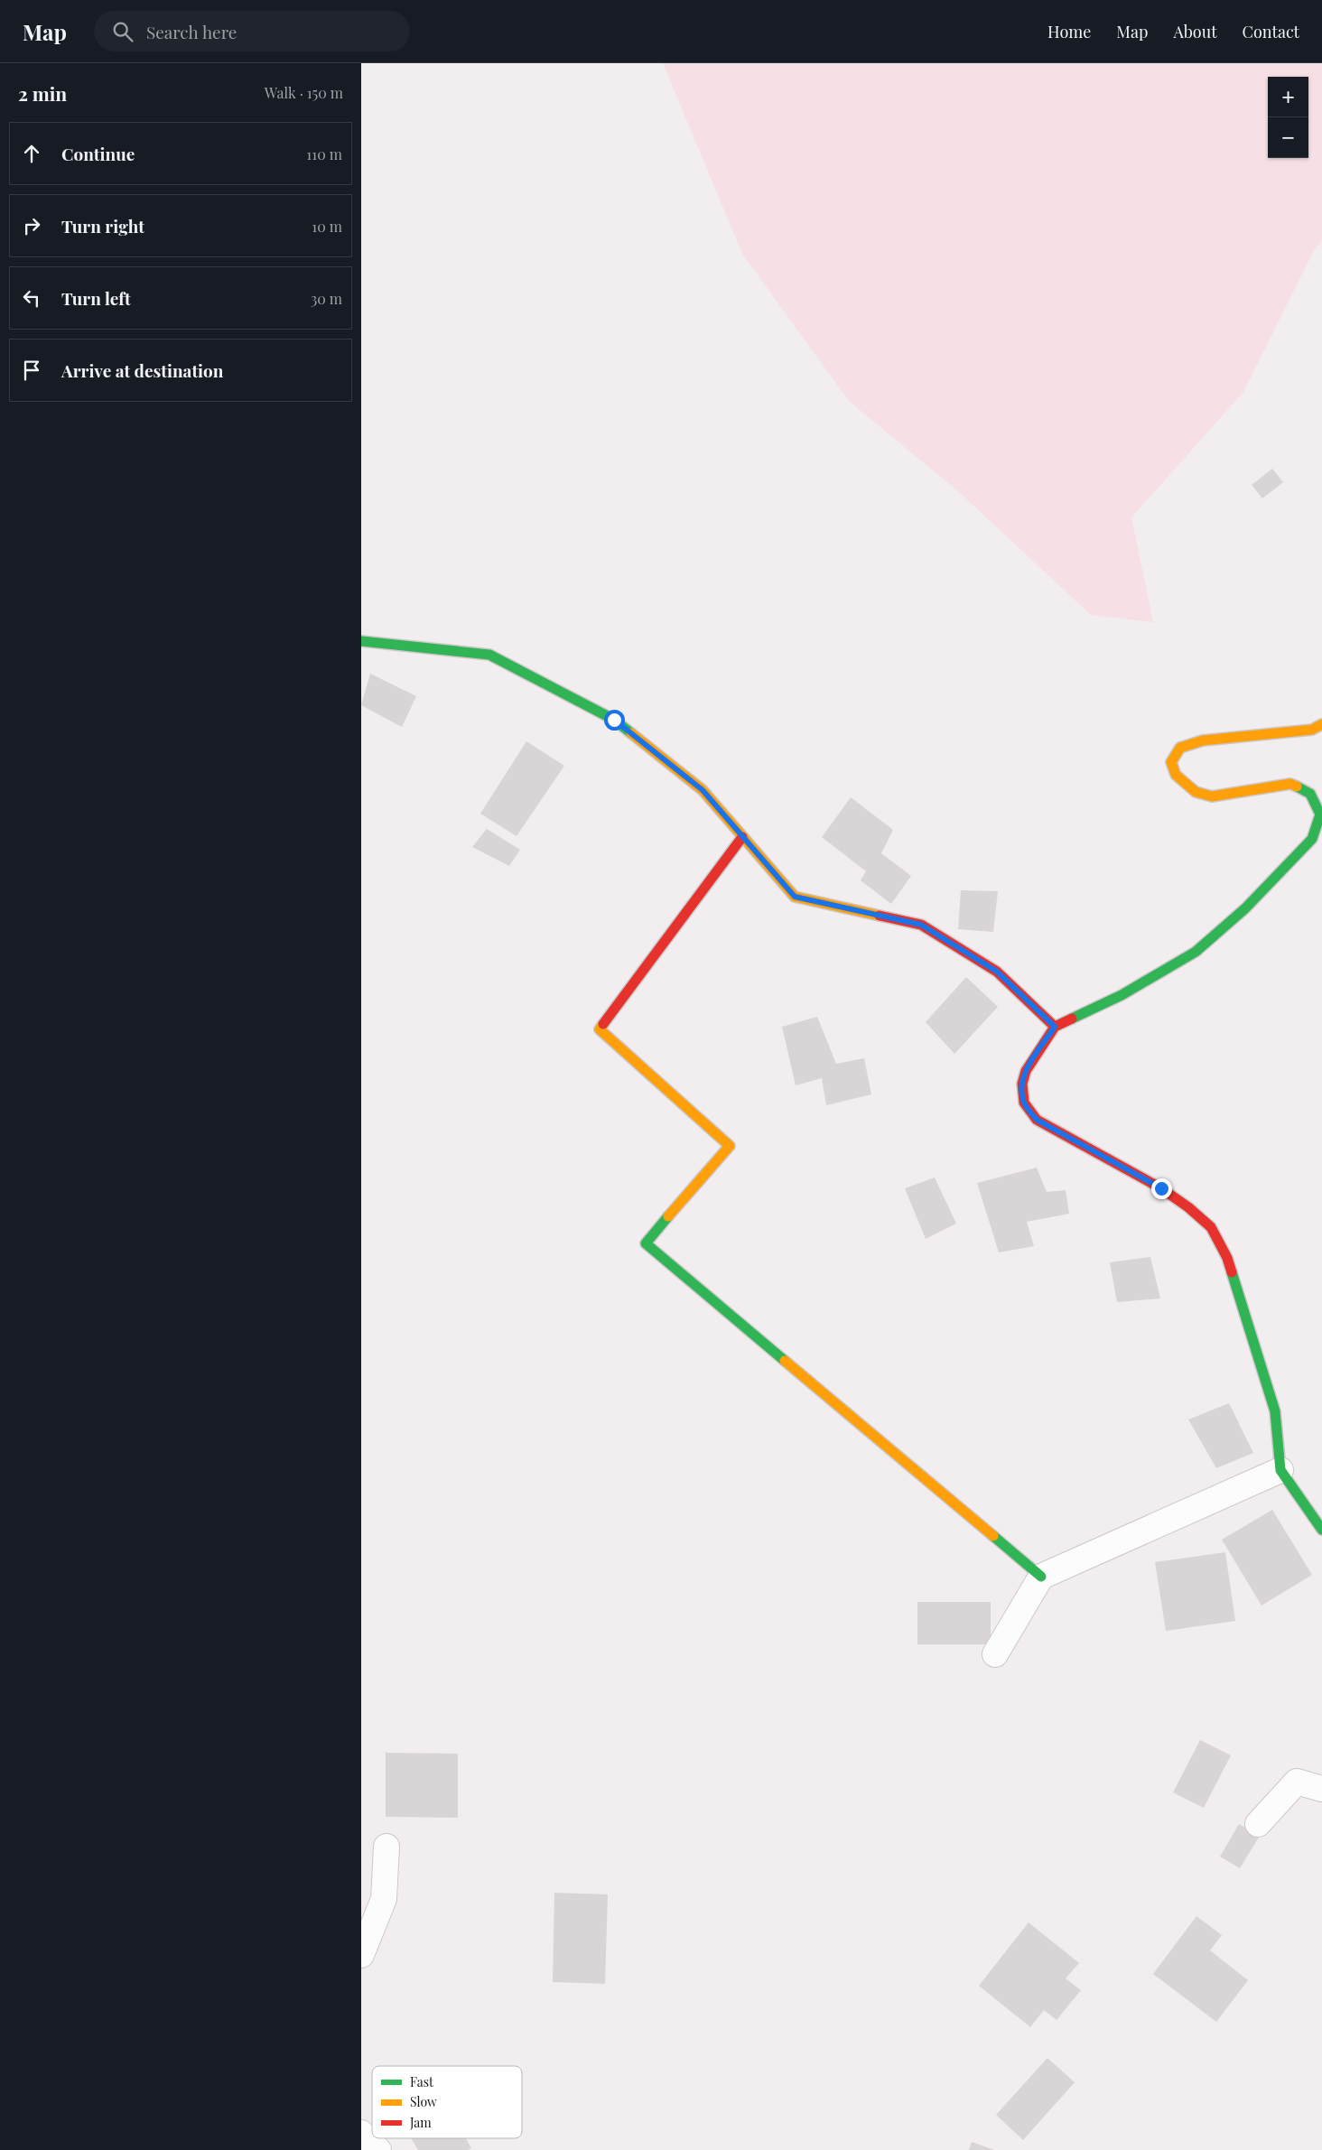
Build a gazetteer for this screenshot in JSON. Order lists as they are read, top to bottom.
{
  "legend": ["Fast", "Slow", "Jam"],
  "page": {
    "header": "Map",
    "search": "Search here",
    "nav": [
      "Home",
      "Map",
      "About",
      "Contact"
    ],
    "heading": ["2 min", "Walk · 150 m"],
    "map_buttons": ["+", "−"],
    "list": [
      ["Continue", "110 m"],
      ["Turn right", "10 m"],
      ["Turn left", "30 m"],
      "Arrive at destination"
    ]
  }
}
